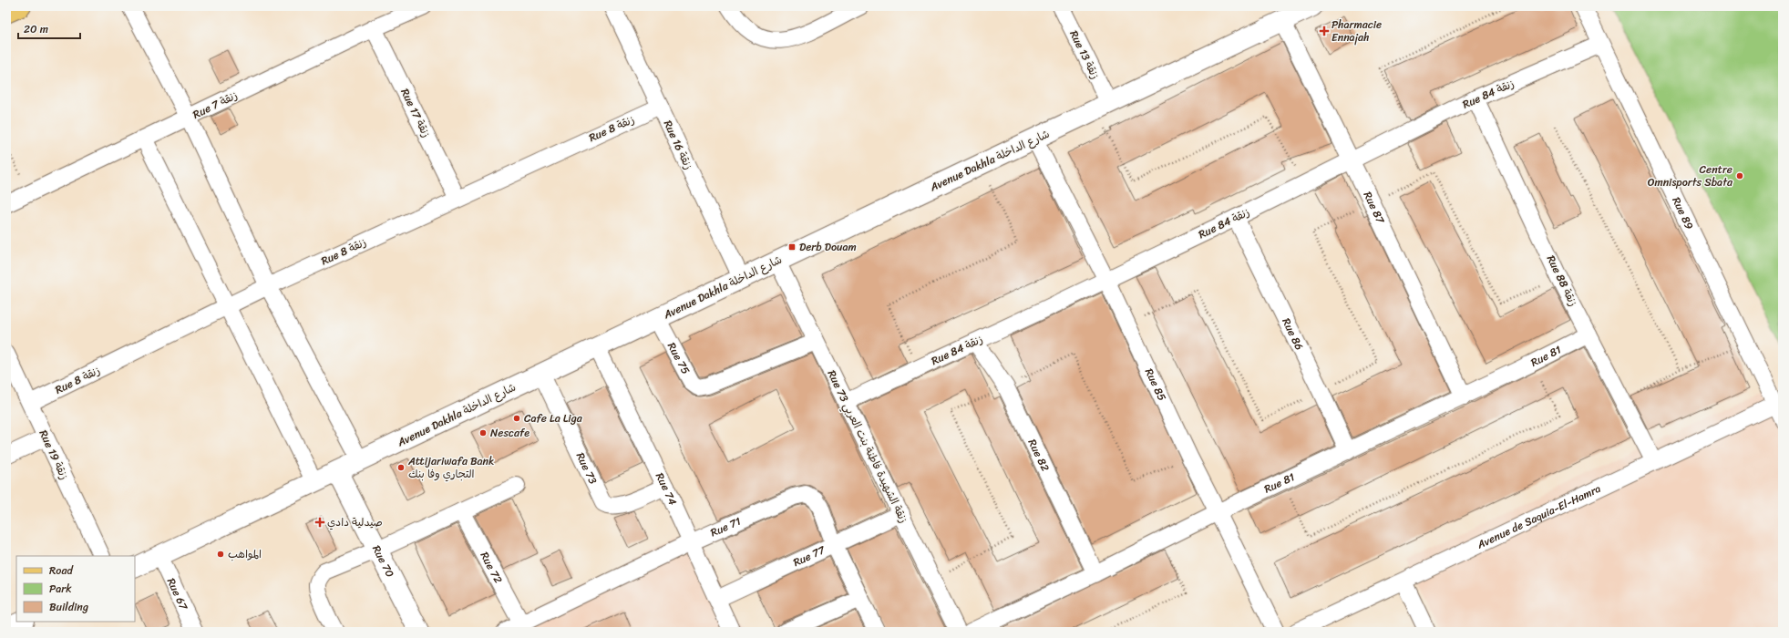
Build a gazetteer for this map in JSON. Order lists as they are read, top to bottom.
{
  "streets": {
    "street": [
      "Rue 13 زنقة",
      "Rue 84 زنقة",
      "Rue 7 زنقة",
      "Rue 17 زنقة",
      "Rue 8 زنقة",
      "Rue 16 زنقة",
      "Avenue Dakhla شارع الداخلة",
      "Rue 87",
      "Rue 89",
      "Rue 88 زنقة",
      "Rue 86",
      "Rue 81",
      "Rue 75",
      "Rue 85",
      "Rue 73 زنقة الشهيدة فاطنة بنت العربي",
      "Rue 19 زنقة",
      "Rue 82",
      "Rue 73",
      "Rue 74",
      "Avenue de Saquia-El-Hamra",
      "Rue 71",
      "Rue 77",
      "Rue 70",
      "Rue 72",
      "Rue 67"
    ]
  },
  "crossings": [
    ["Rue 13 زنقة", "Avenue Dakhla شارع الداخلة"],
    ["Rue 84 زنقة", "Rue 87"],
    ["Rue 84 زنقة", "Rue 89"],
    ["Rue 84 زنقة", "Rue 88 زنقة"],
    ["Rue 84 زنقة", "Rue 86"],
    ["Rue 84 زنقة", "Rue 85"],
    ["Rue 84 زنقة", "Rue 73 زنقة الشهيدة فاطنة بنت العربي"],
    ["Rue 84 زنقة", "Rue 82"],
    ["Rue 7 زنقة", "Rue 17 زنقة"],
    ["Rue 17 زنقة", "Rue 8 زنقة"],
    ["Rue 8 زنقة", "Rue 16 زنقة"],
    ["Rue 8 زنقة", "Rue 19 زنقة"],
    ["Rue 16 زنقة", "Avenue Dakhla شارع الداخلة"],
    ["Avenue Dakhla شارع الداخلة", "Rue 87"],
    ["Avenue Dakhla شارع الداخلة", "Rue 75"],
    ["Avenue Dakhla شارع الداخلة", "Rue 85"],
    ["Avenue Dakhla شارع الداخلة", "Rue 73 زنقة الشهيدة فاطنة بنت العربي"],
    ["Avenue Dakhla شارع الداخلة", "Rue 73"],
    ["Avenue Dakhla شارع الداخلة", "Rue 74"],
    ["Avenue Dakhla شارع الداخلة", "Rue 70"],
    ["Avenue Dakhla شارع الداخلة", "Rue 67"],
    ["Rue 87", "Rue 81"],
    ["Rue 89", "Avenue de Saquia-El-Hamra"],
    ["Rue 88 زنقة", "Rue 81"],
    ["Rue 88 زنقة", "Avenue de Saquia-El-Hamra"],
    ["Rue 86", "Rue 81"],
    ["Rue 81", "Rue 85"],
    ["Rue 81", "Rue 82"],
    ["Rue 75", "Rue 73 زنقة الشهيدة فاطنة بنت العربي"],
    ["Rue 73 زنقة الشهيدة فاطنة بنت العربي", "Rue 77"],
    ["Rue 73", "Rue 74"],
    ["Rue 74", "Rue 71"],
    ["Rue 74", "Rue 77"],
    ["Rue 71", "Rue 77"],
    ["Rue 71", "Rue 72"]
  ],
  "places": {
    "health": ["Pharmacie Ennajah", "صيدلية دادي"],
    "other": [
      "Centre Omnisports Sbata",
      "Cafe La Liga",
      "Nescafe",
      "Attijariwafa Bank التجاري وفا بنك",
      "المواهب"
    ],
    "transit": ["Derb Douam"]
  },
  "legend": ["Road", "Park", "Building"],
  "scale_bar": "20 m"
}
